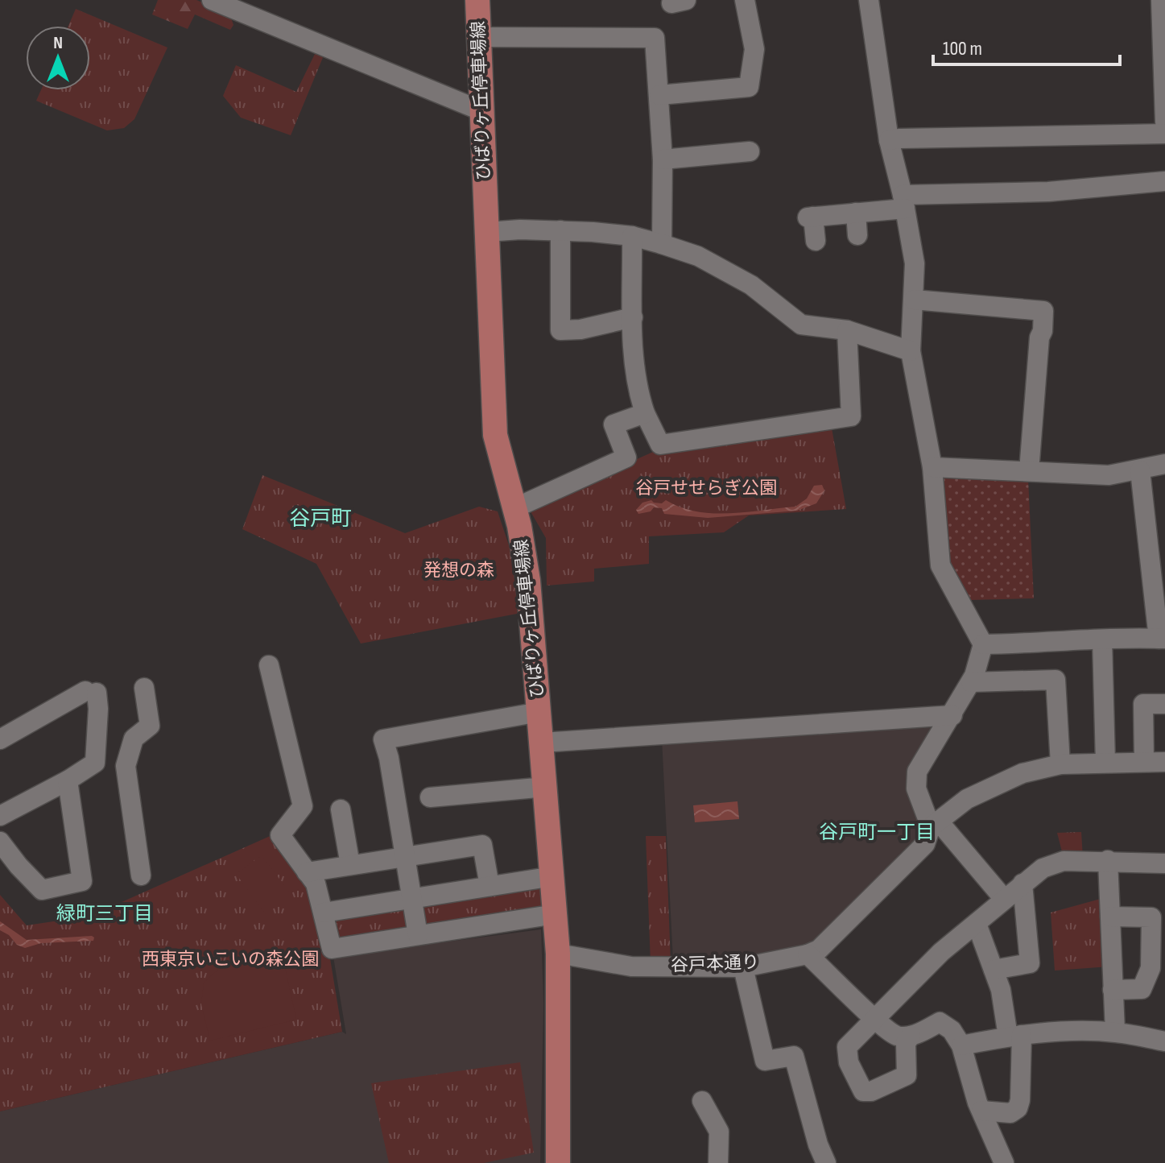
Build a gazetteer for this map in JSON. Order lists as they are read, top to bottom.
{
  "streets": {
    "main road": ["ひばりヶ丘停車場線"],
    "street": ["谷戸本通り"]
  },
  "crossings": [
    ["ひばりヶ丘停車場線", "谷戸本通り"]
  ],
  "districts": ["谷戸町", "谷戸町一丁目", "緑町三丁目"],
  "parks": ["谷戸せせらぎ公園", "発想の森", "西東京いこいの森公園"],
  "scale_bar": "100 m",
  "north": "top"
}
